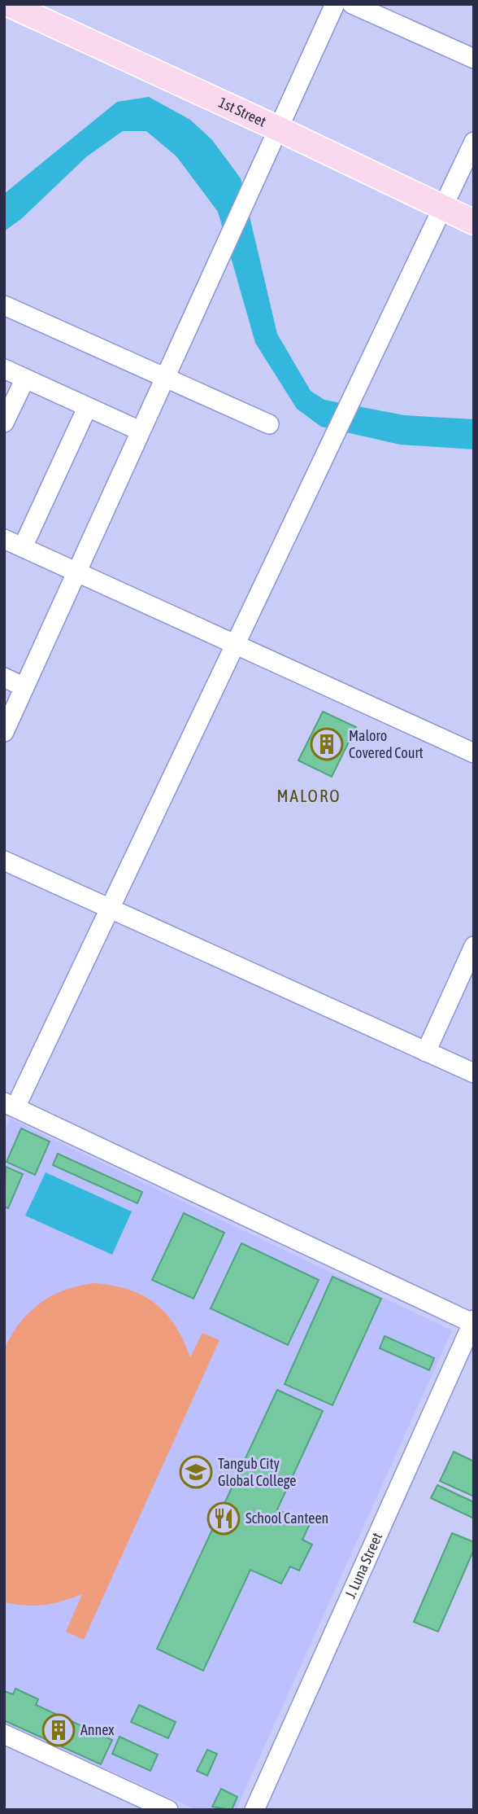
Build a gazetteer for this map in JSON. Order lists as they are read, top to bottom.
{
  "streets": {
    "main road": ["1st Street"],
    "street": ["J. Luna Street"]
  },
  "districts": ["MALORO"],
  "places": {
    "building": ["Maloro Covered Court", "Annex"],
    "school or university": ["Tangub City Global College"],
    "restaurant": ["School Canteen"]
  }
}
